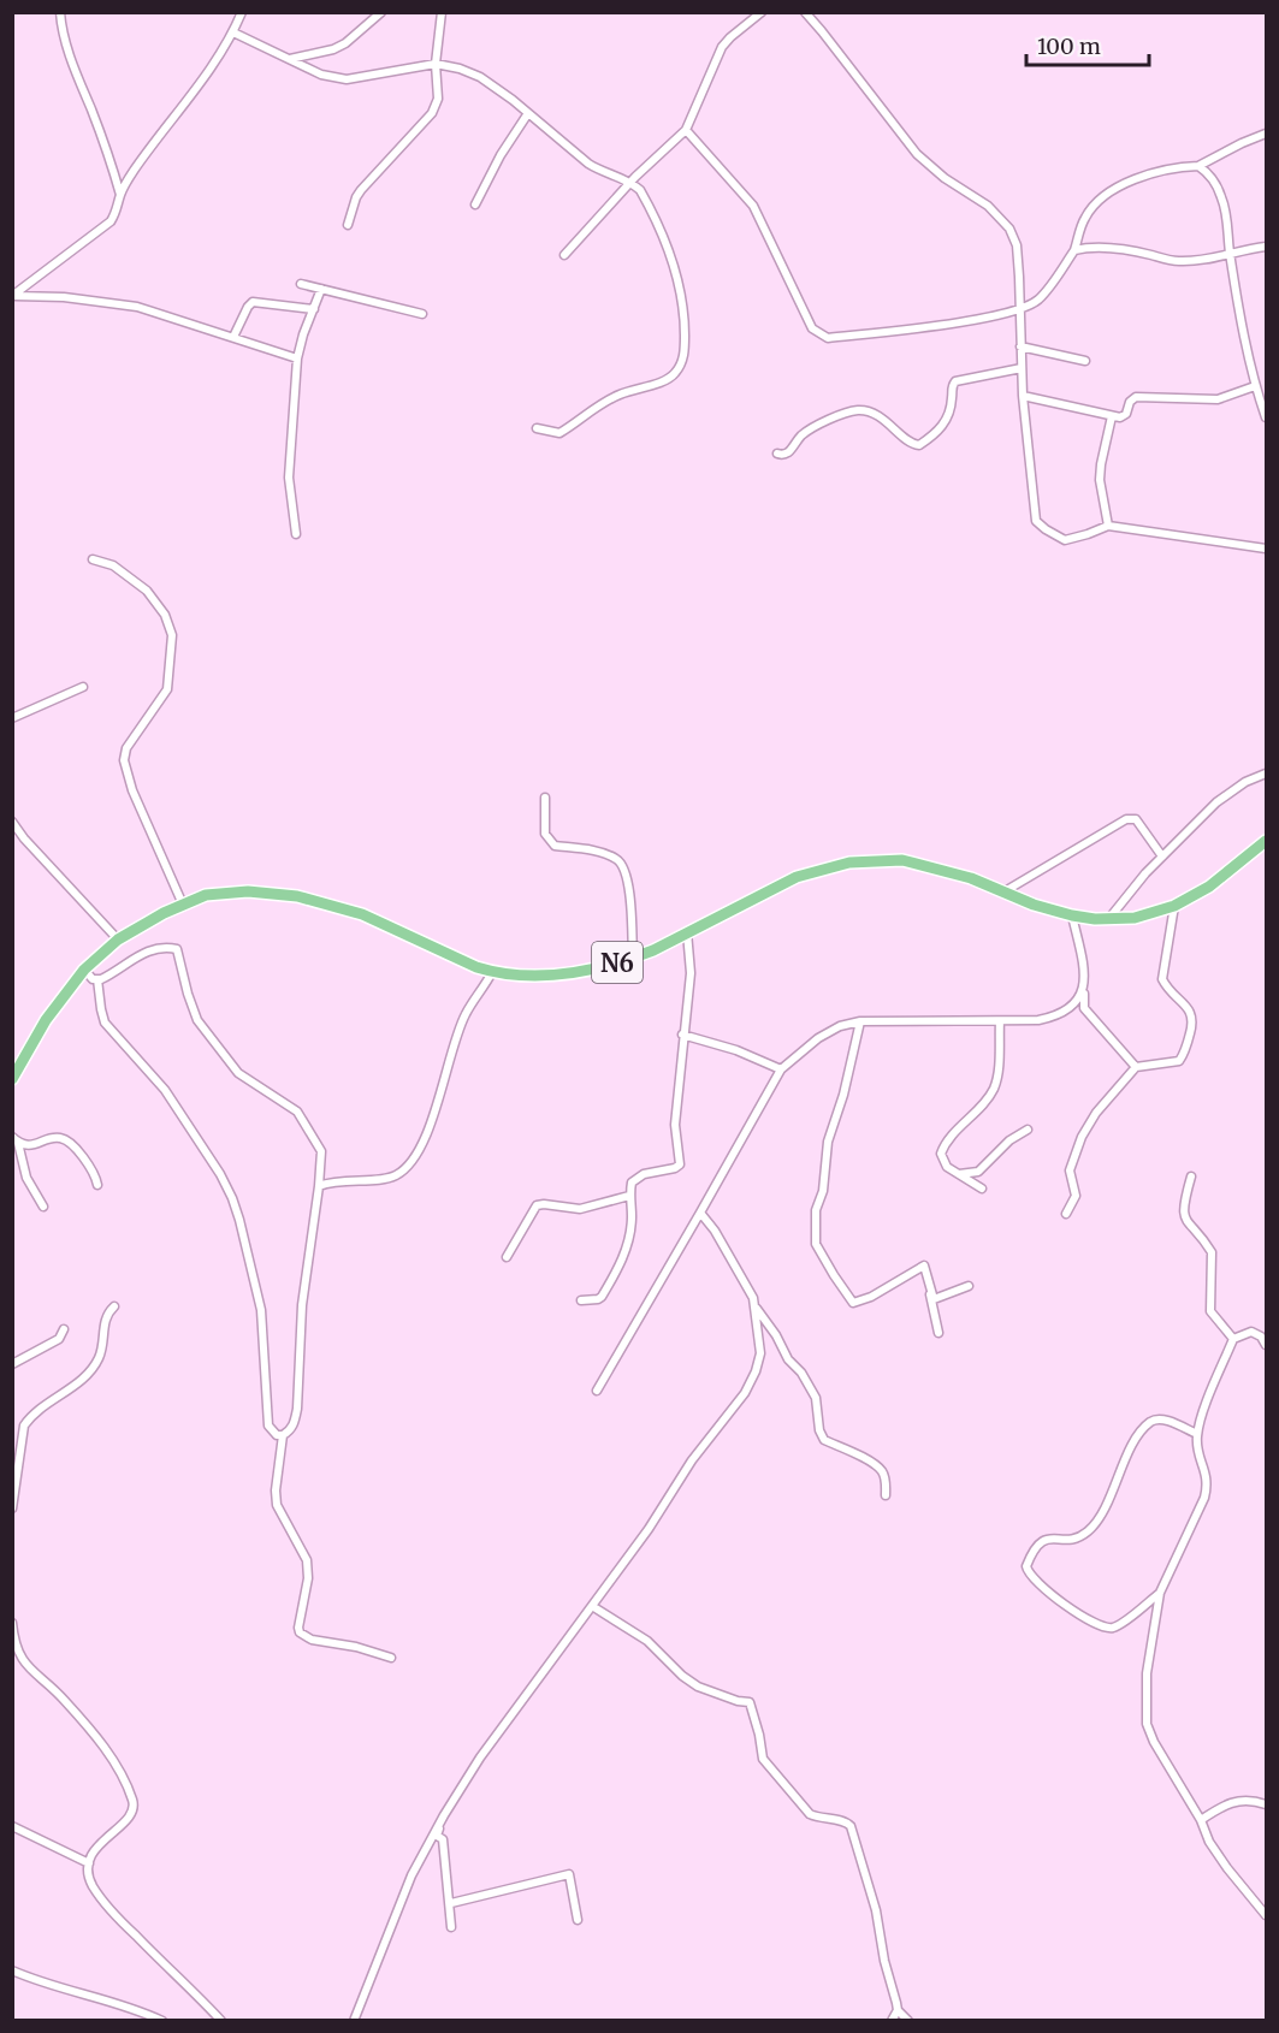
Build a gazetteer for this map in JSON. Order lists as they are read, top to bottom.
{
  "streets": {
    "highway": ["N6"]
  },
  "scale_bar": "100 m"
}
